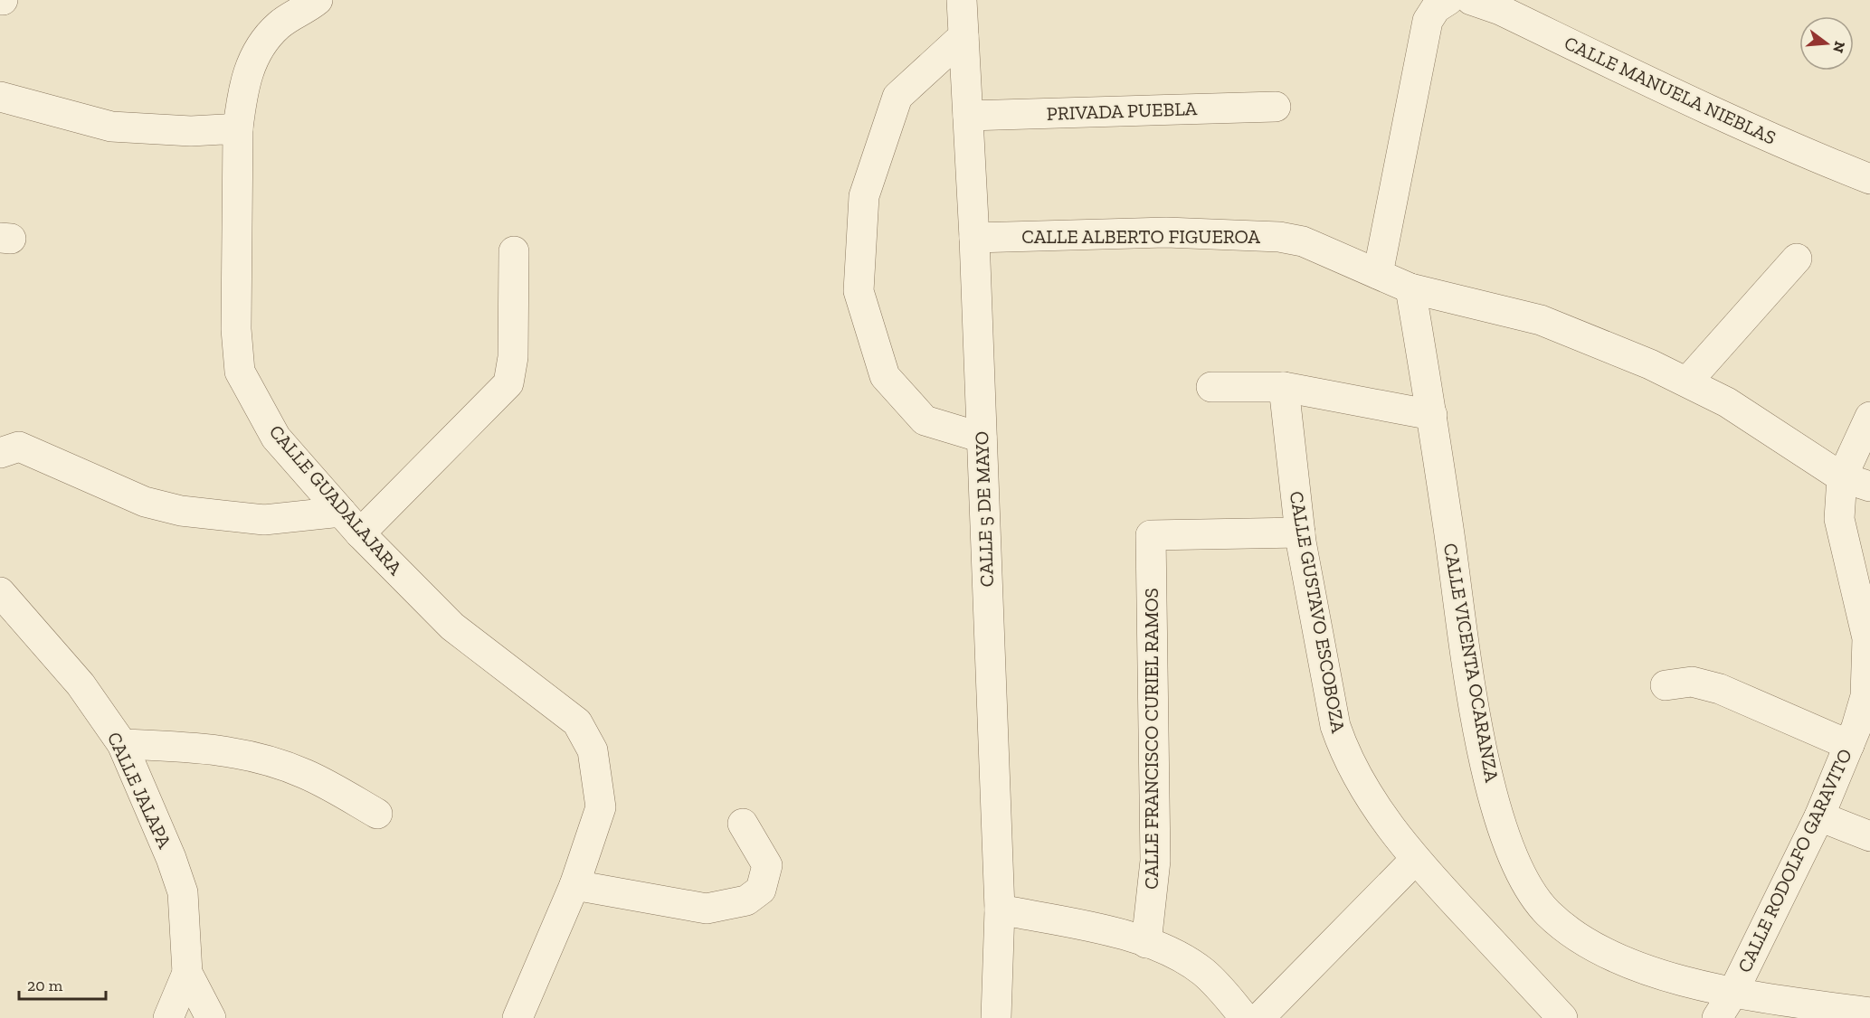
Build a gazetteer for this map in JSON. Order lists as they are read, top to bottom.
{
  "streets": {
    "street": [
      "CALLE MANUELA NIEBLAS",
      "PRIVADA PUEBLA",
      "CALLE ALBERTO FIGUEROA",
      "CALLE GUADALAJARA",
      "CALLE 5 DE MAYO",
      "CALLE GUSTAVO ESCOBOZA",
      "CALLE VICENTA OCARANZA",
      "CALLE FRANCISCO CURIEL RAMOS",
      "CALLE JALAPA",
      "CALLE RODOLFO GARAVITO"
    ]
  },
  "crossings": [
    ["PRIVADA PUEBLA", "CALLE 5 DE MAYO"],
    ["CALLE ALBERTO FIGUEROA", "CALLE 5 DE MAYO"],
    ["CALLE ALBERTO FIGUEROA", "CALLE VICENTA OCARANZA"],
    ["CALLE ALBERTO FIGUEROA", "CALLE RODOLFO GARAVITO"],
    ["CALLE GUSTAVO ESCOBOZA", "CALLE FRANCISCO CURIEL RAMOS"],
    ["CALLE VICENTA OCARANZA", "CALLE RODOLFO GARAVITO"]
  ],
  "scale_bar": "20 m",
  "north": "right"
}
